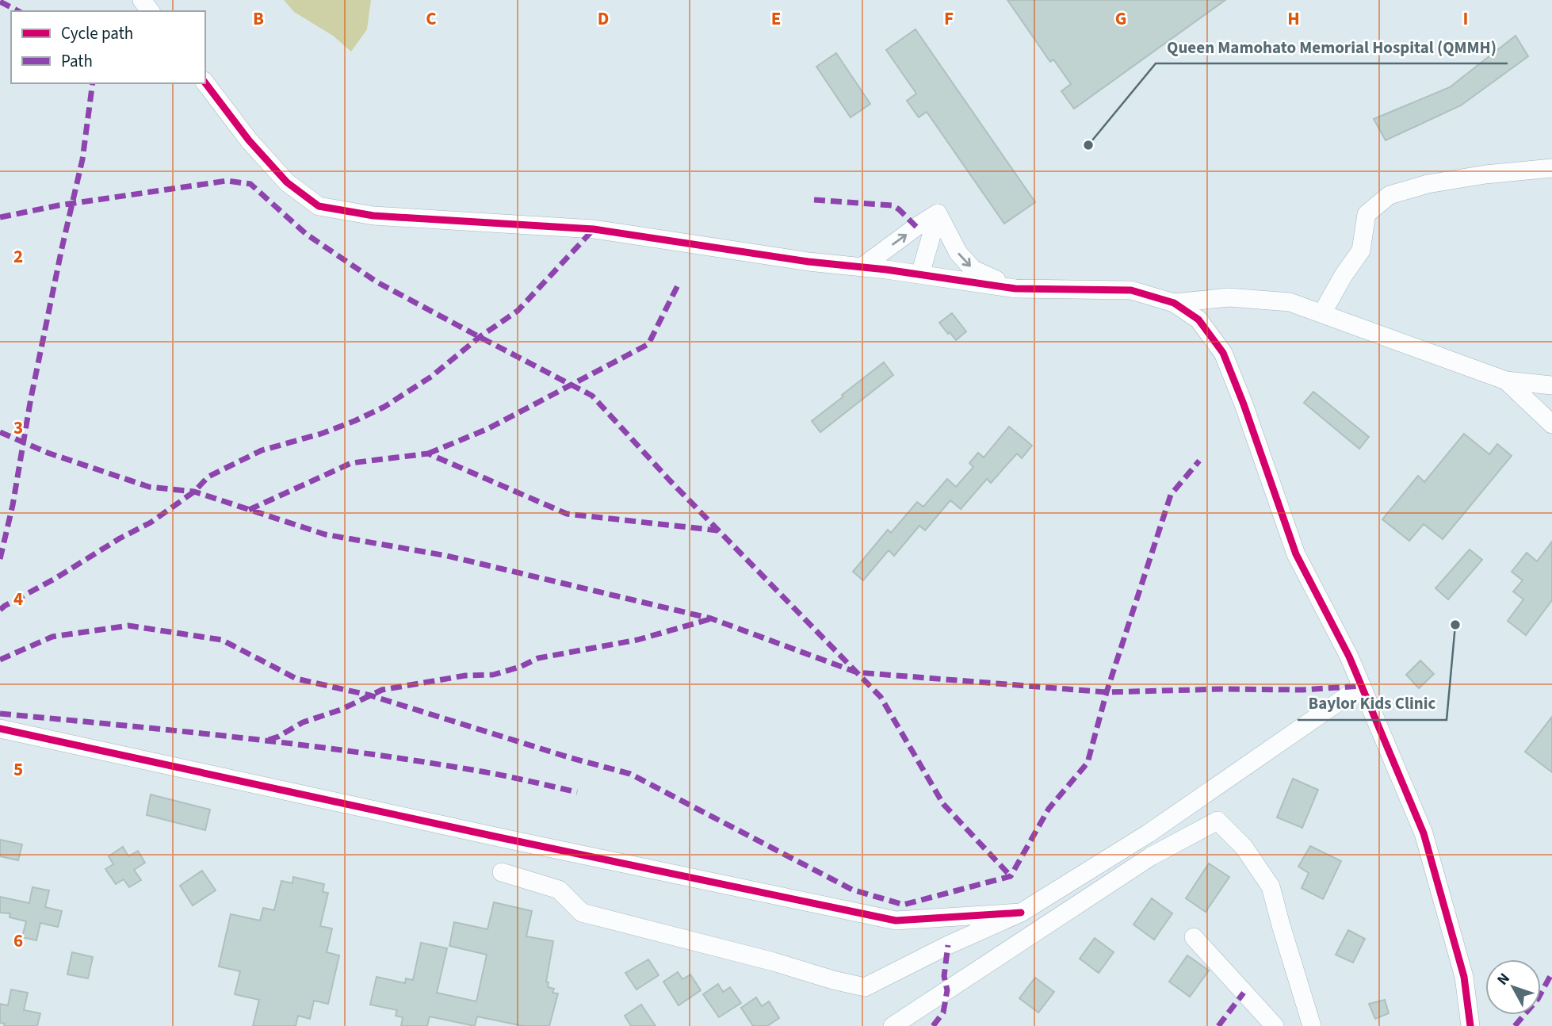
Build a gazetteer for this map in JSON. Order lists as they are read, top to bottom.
{
  "places": ["Queen Mamohato Memorial Hospital (QMMH)", "Baylor Kids Clinic"],
  "legend": ["Cycle path", "Path"],
  "north": "top left",
  "grid": {
    "columns": [
      "B",
      "C",
      "D",
      "E",
      "F",
      "G",
      "H",
      "I"
    ],
    "rows": [
      "2",
      "3",
      "4",
      "5",
      "6"
    ]
  }
}
